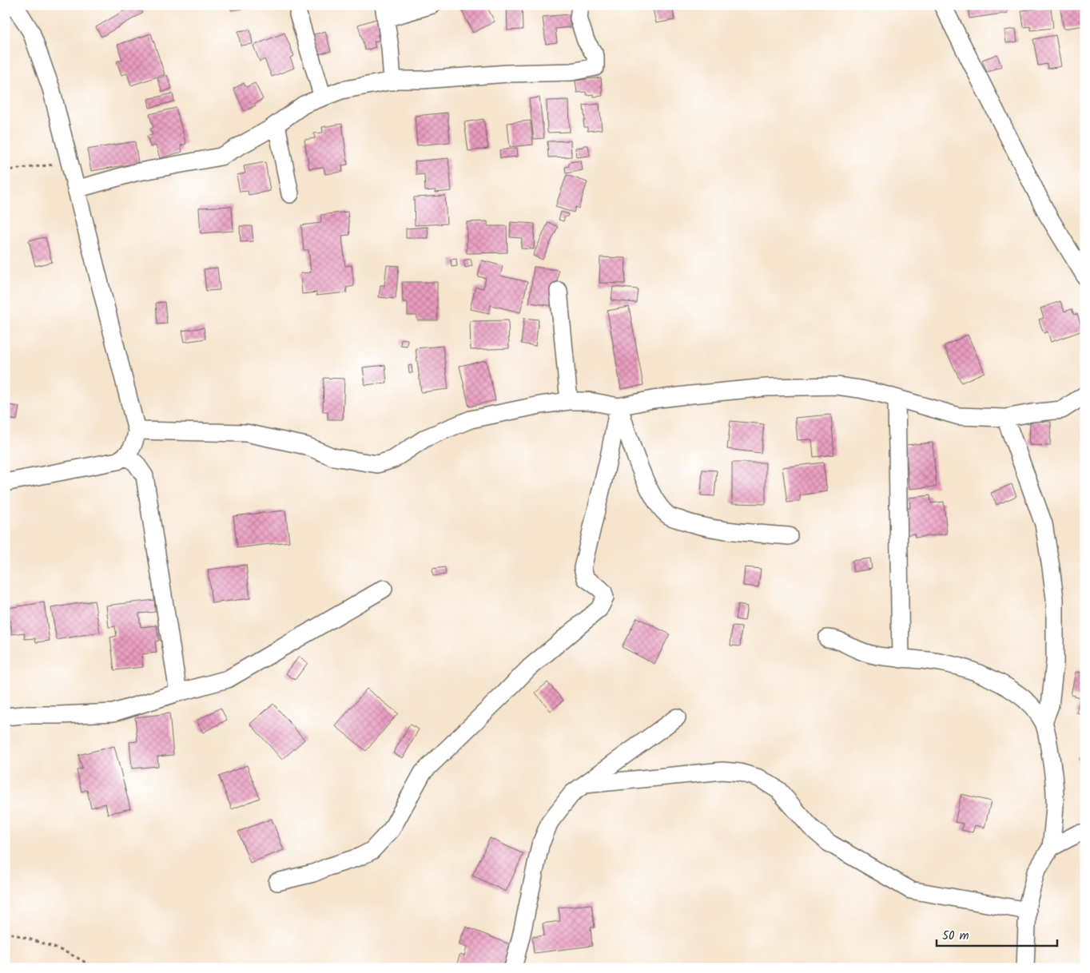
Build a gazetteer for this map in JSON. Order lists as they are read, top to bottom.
{
  "scale_bar": "50 m"
}
